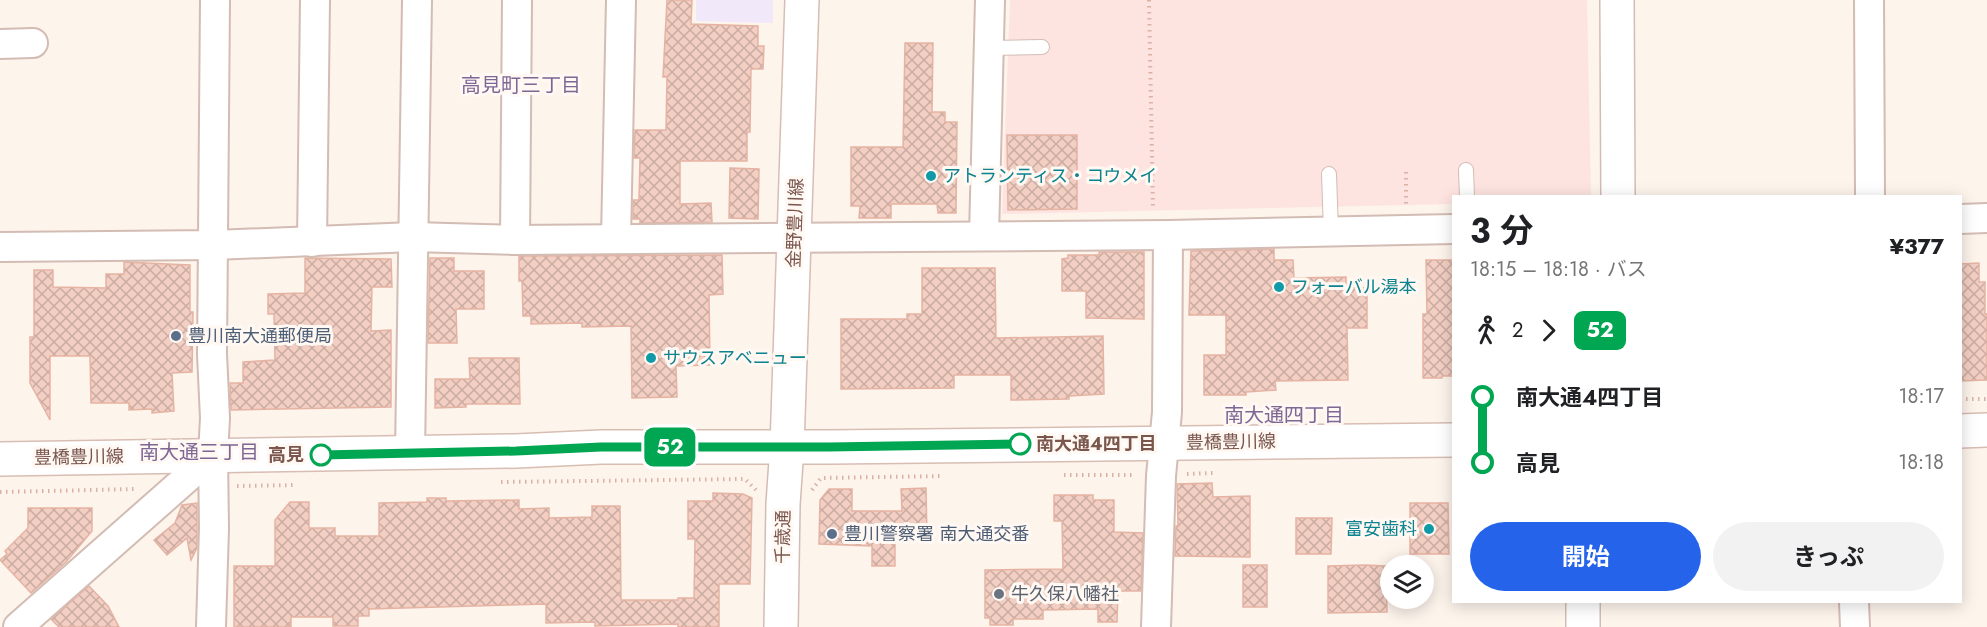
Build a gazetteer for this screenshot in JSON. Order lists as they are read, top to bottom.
{
  "streets": {
    "main road": ["金野豊川線", "豊橋豊川線", "千歳通"]
  },
  "crossings": [
    ["金野豊川線", "豊橋豊川線"],
    ["金野豊川線", "千歳通"],
    ["豊橋豊川線", "千歳通"]
  ],
  "districts": ["高見町三丁目", "南大通四丁目", "南大通三丁目"],
  "places": [
    "アトランティス・コウメイ",
    "フォーバル湯本",
    "豊川南大通郵便局",
    "サウスアベニュー",
    "南大通4四丁目",
    "高見",
    "富安歯科",
    "豊川警察署 南大通交番",
    "牛久保八幡社"
  ],
  "lines": ["bus line 52"],
  "page": {
    "on_map": "52",
    "heading": ["3 分", "18:15 – 18:18 · バス", "¥377"],
    "legs": ["2", "52"],
    "list": [
      {
        "name": "南大通4四丁目",
        "value": "18:17"
      },
      {
        "name": "高見",
        "value": "18:18"
      }
    ],
    "buttons": ["開始", "きっぷ"]
  }
}
